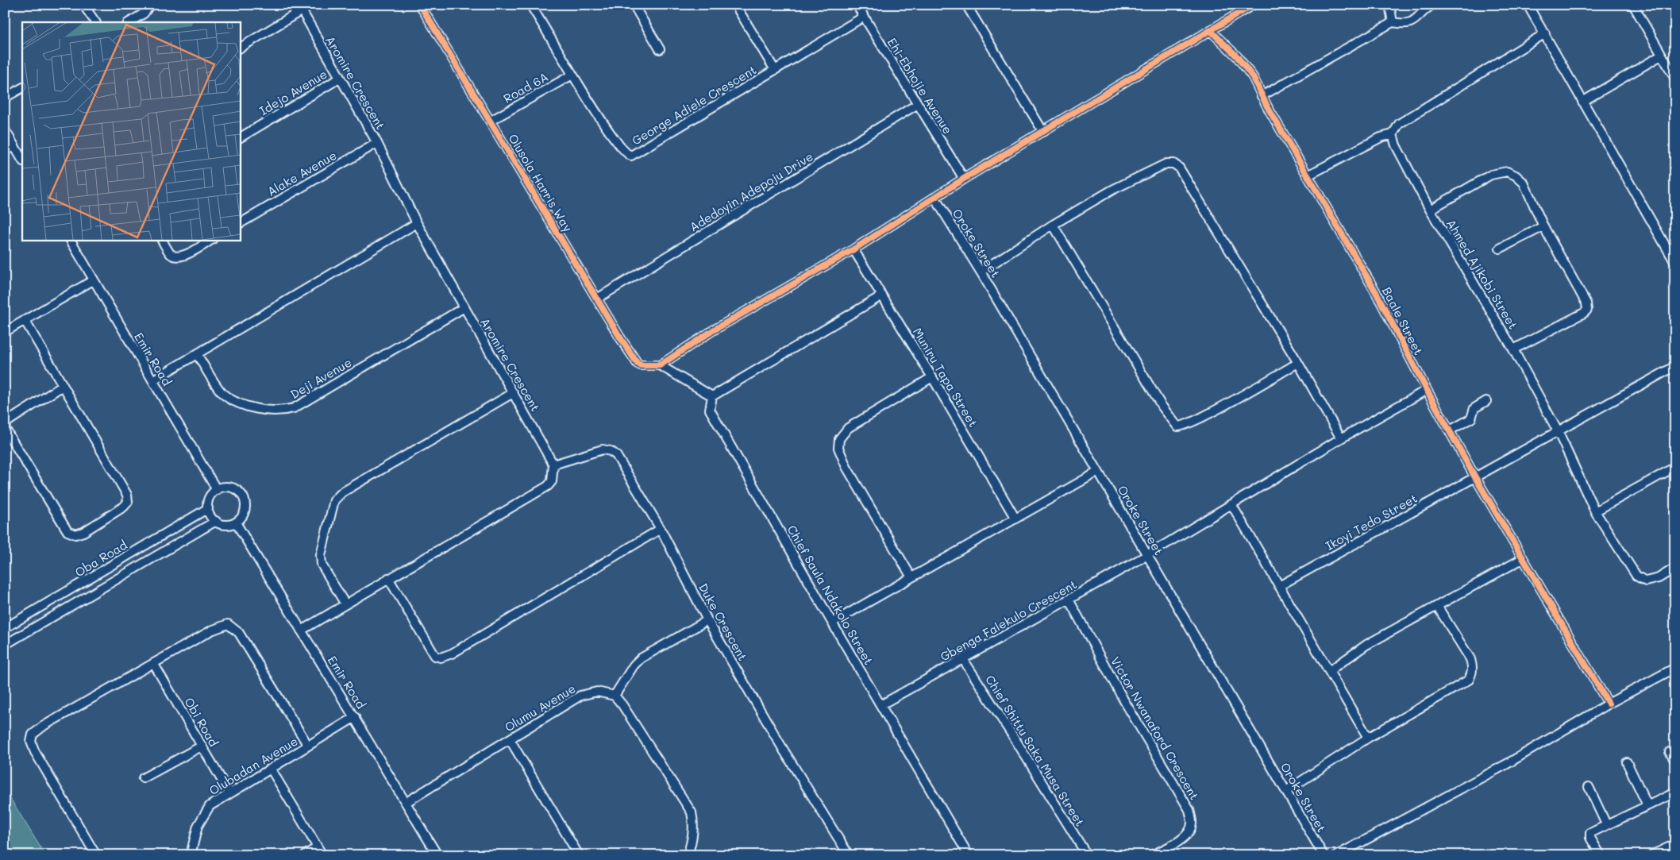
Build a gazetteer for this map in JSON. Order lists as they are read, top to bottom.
{
  "streets": {
    "street": [
      "Aromire Crescent",
      "Ehi-Ebhojie Avenue",
      "Road 6A",
      "Idejo Avenue",
      "George Adiele Crescent",
      "Alake Avenue",
      "Olusola Harris Way",
      "Adedoyin Adepoju Drive",
      "Oroke Street",
      "Ahmed Ajikobi Street",
      "Baale Street",
      "Emir Road",
      "Muniru Tapa Street",
      "Deji Avenue",
      "Ikoyi Tedo Street",
      "Oba Road",
      "Chief Saula Ndakolo Street",
      "Gbenga Falekulo Crescent",
      "Duke Crescent",
      "Olumu Avenue",
      "Obi Road",
      "Victor Nwanaford Crescent",
      "Chief Shittu Saka Musa Street",
      "Olubadan Avenue"
    ]
  },
  "crossings": [
    ["Aromire Crescent", "Idejo Avenue"],
    ["Aromire Crescent", "Alake Avenue"],
    ["Aromire Crescent", "Deji Avenue"],
    ["Aromire Crescent", "Duke Crescent"],
    ["Ehi-Ebhojie Avenue", "George Adiele Crescent"],
    ["Ehi-Ebhojie Avenue", "Adedoyin Adepoju Drive"],
    ["Road 6A", "George Adiele Crescent"],
    ["Road 6A", "Olusola Harris Way"],
    ["Olusola Harris Way", "Adedoyin Adepoju Drive"],
    ["Oroke Street", "Gbenga Falekulo Crescent"],
    ["Ahmed Ajikobi Street", "Ikoyi Tedo Street"],
    ["Baale Street", "Ikoyi Tedo Street"],
    ["Baale Street", "Gbenga Falekulo Crescent"],
    ["Emir Road", "Oba Road"],
    ["Emir Road", "Olumu Avenue"],
    ["Emir Road", "Olubadan Avenue"],
    ["Chief Saula Ndakolo Street", "Gbenga Falekulo Crescent"],
    ["Gbenga Falekulo Crescent", "Victor Nwanaford Crescent"],
    ["Gbenga Falekulo Crescent", "Chief Shittu Saka Musa Street"],
    ["Obi Road", "Olubadan Avenue"]
  ]
}
